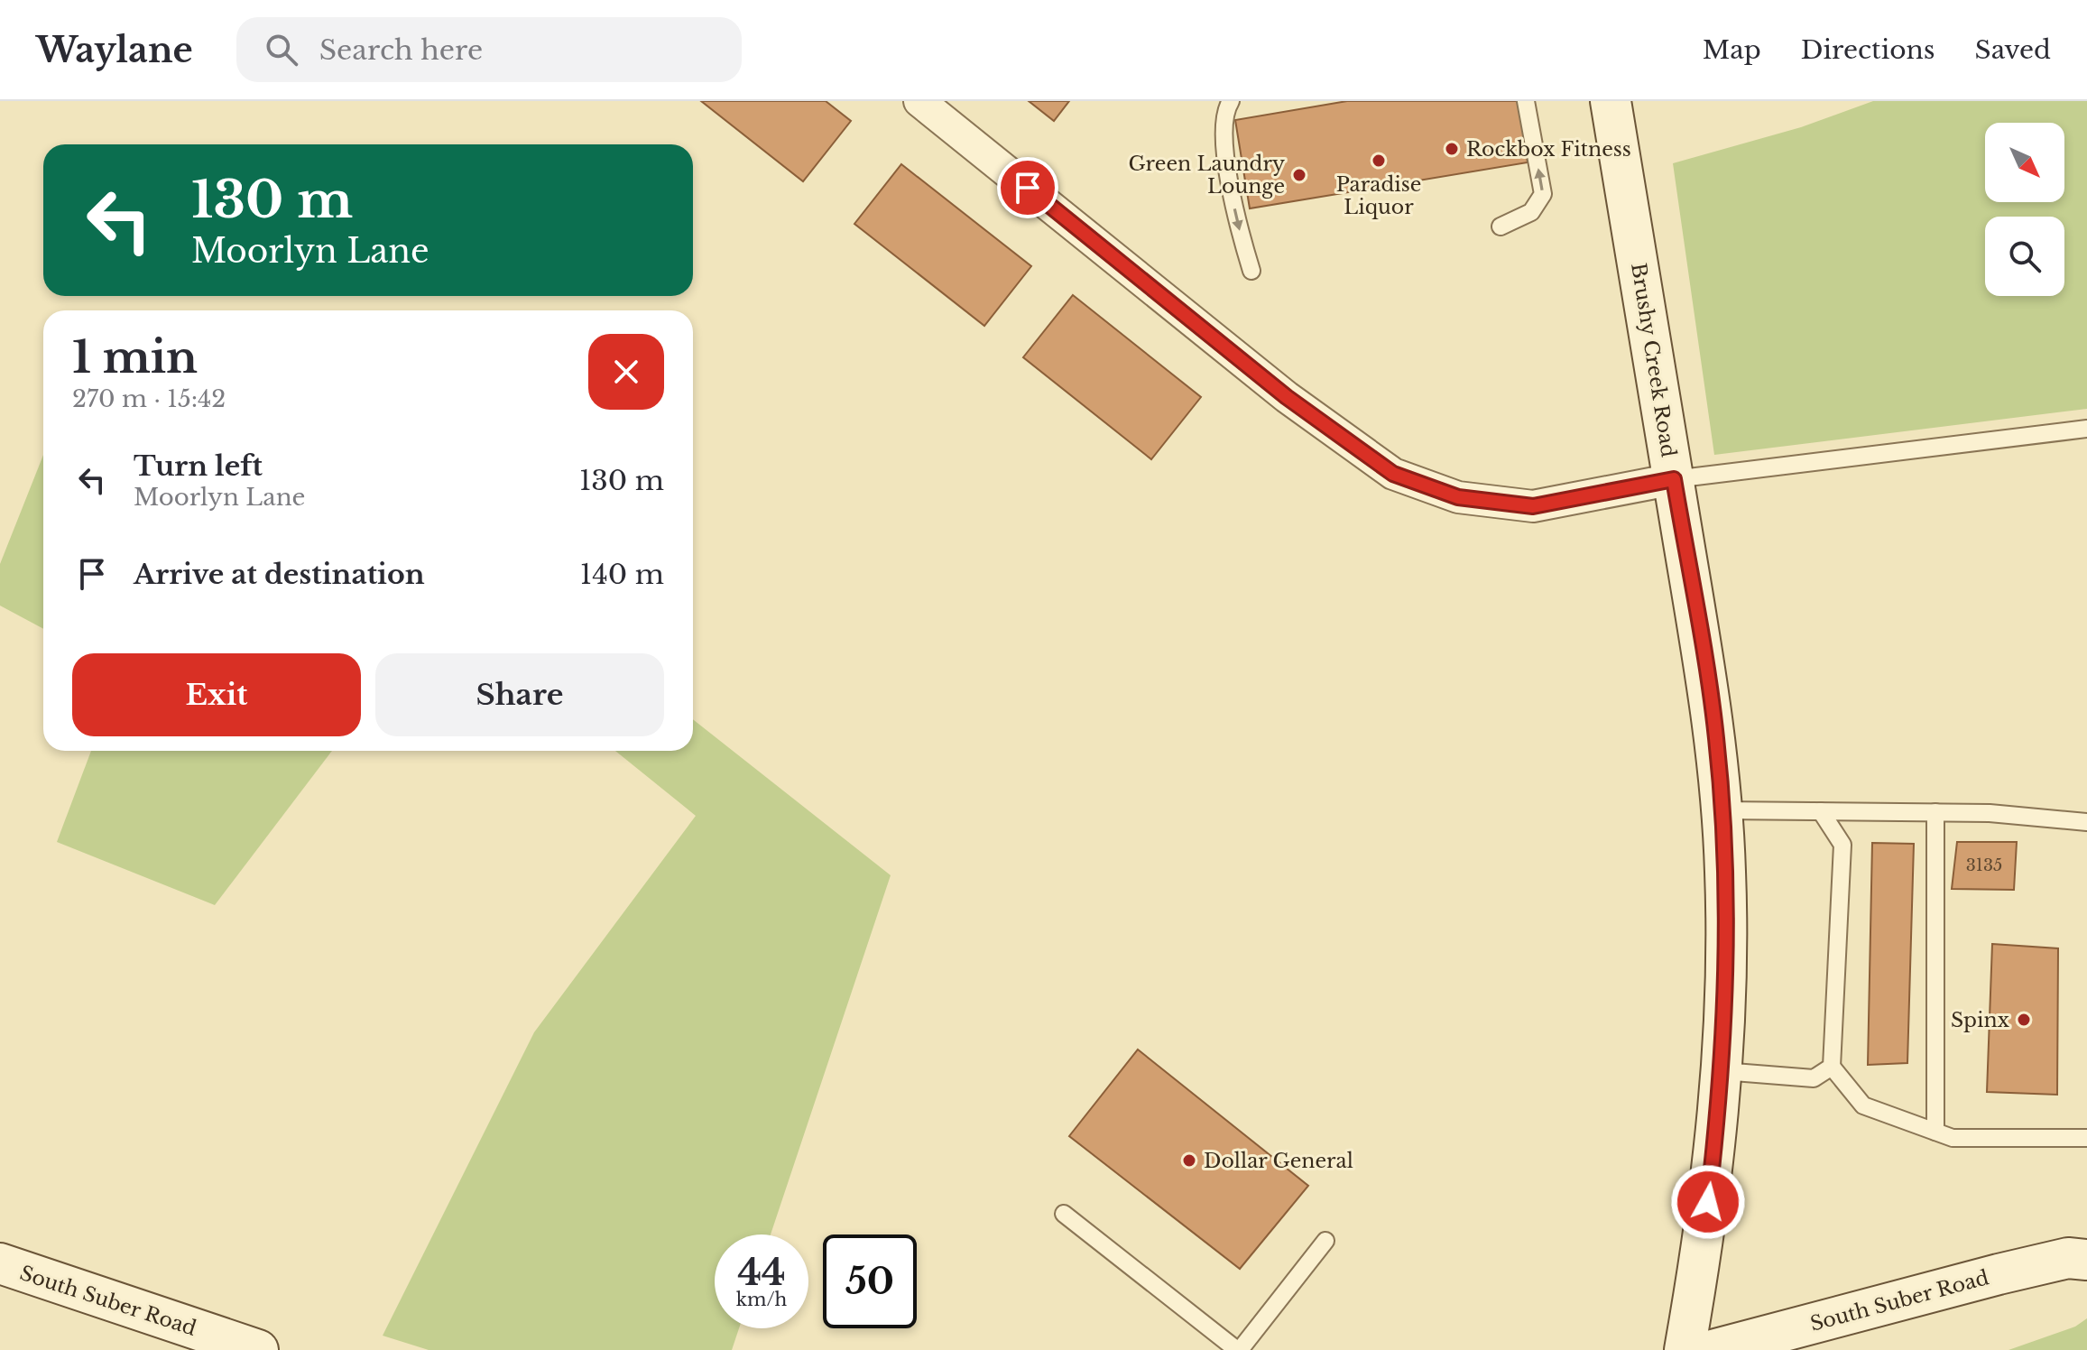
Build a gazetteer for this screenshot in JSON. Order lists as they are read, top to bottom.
{
  "streets": {
    "main road": ["Brushy Creek Road", "South Suber Road"]
  },
  "places": [
    "Rockbox Fitness",
    "Paradise Liquor",
    "Green Laundry Lounge",
    "Spinx",
    "Dollar General"
  ],
  "house_numbers": ["3135"],
  "north": "bottom right",
  "page": {
    "header": "Waylane",
    "search": "Search here",
    "nav": ["Map", "Directions", "Saved"],
    "turn": ["130 m", "Moorlyn Lane"],
    "heading": ["1 min", "270 m · 15:42"],
    "list": [
      {
        "name": "Turn left",
        "note": "Moorlyn Lane",
        "value": "130 m"
      },
      {
        "name": "Arrive at destination",
        "value": "140 m"
      }
    ],
    "buttons": ["Exit", "Share"],
    "speed": "44 km/h",
    "limit": "50"
  }
}
